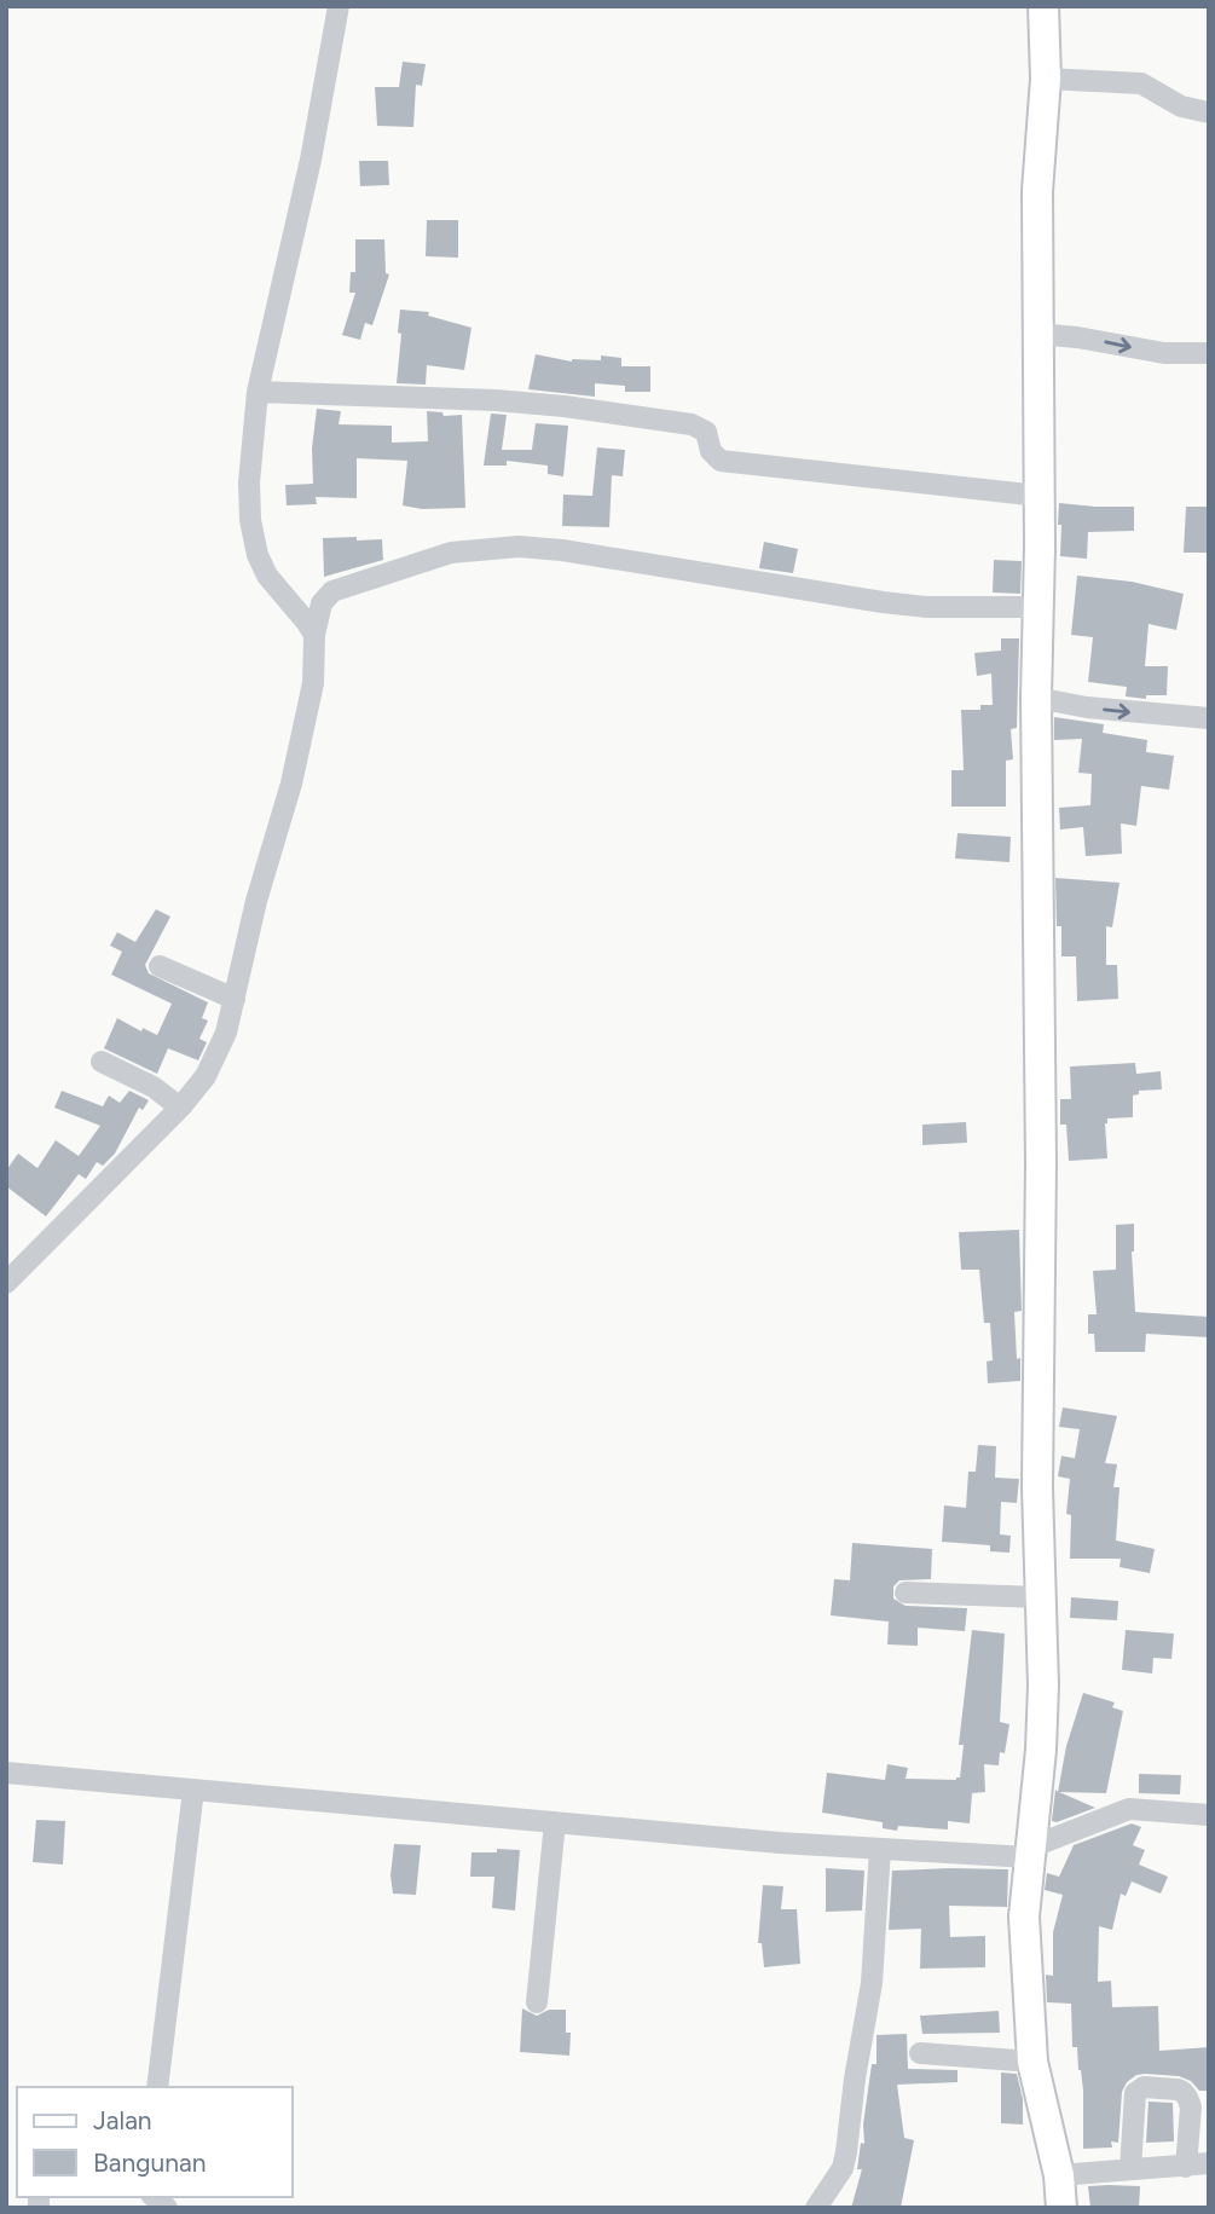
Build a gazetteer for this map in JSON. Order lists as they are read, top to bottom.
{
  "legend": ["Jalan", "Bangunan"]
}
